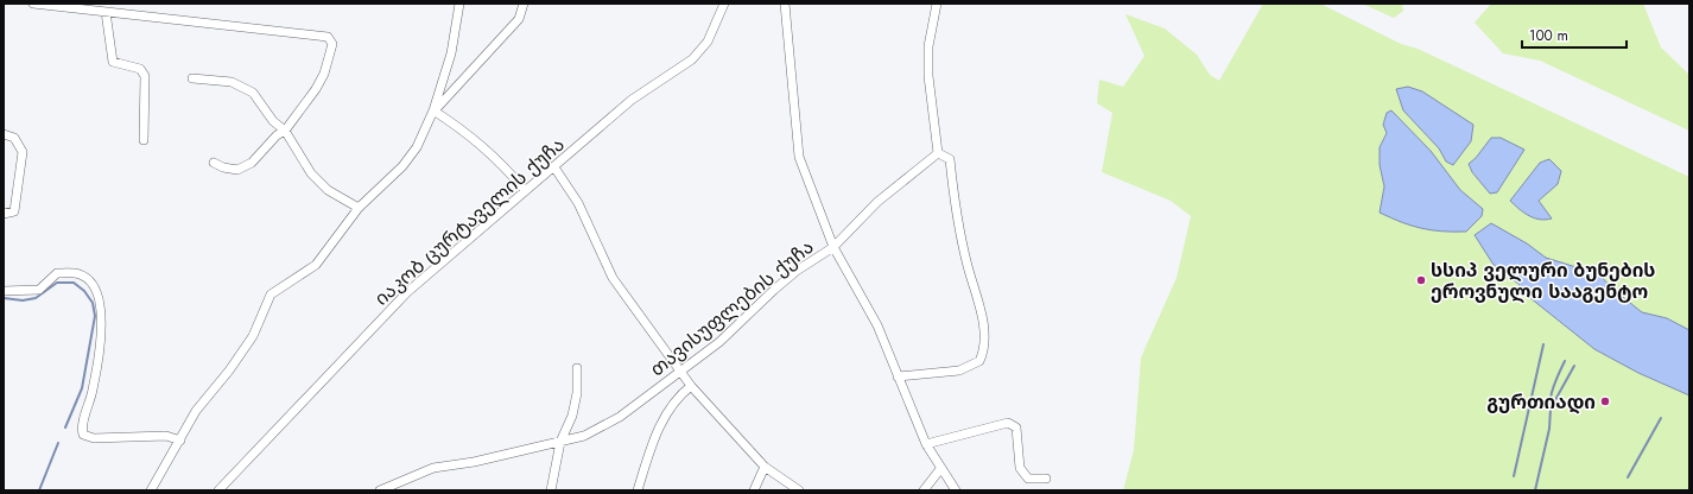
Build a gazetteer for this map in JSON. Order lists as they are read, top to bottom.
{
  "streets": {
    "street": ["იაკობ ცურტაველის ქუჩა", "თავისუფლების ქუჩა"]
  },
  "places": ["სსიპ ველური ბუნების ეროვნული სააგენტო", "გურთიადი"],
  "scale_bar": "100 m"
}
